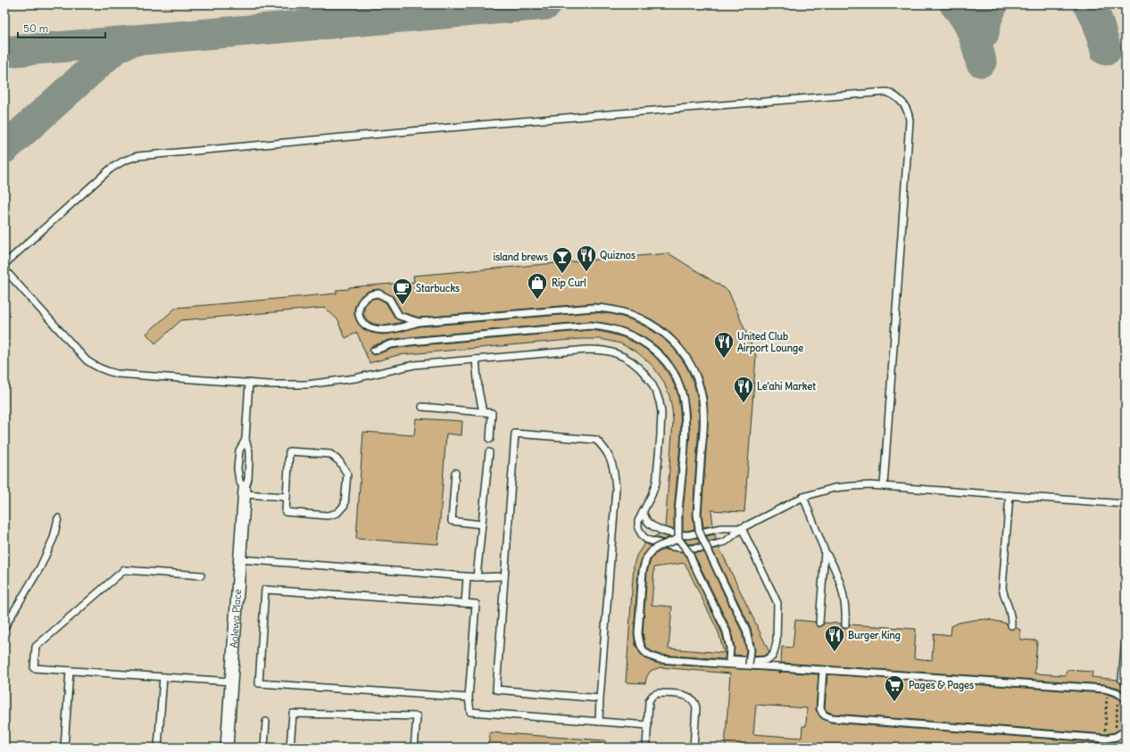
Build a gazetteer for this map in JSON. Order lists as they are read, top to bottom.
{
  "streets": {
    "street": ["Aolewa Place"]
  },
  "places": {
    "restaurant": [
      "Quiznos",
      "United Club Airport Lounge",
      "Le'ahi Market",
      "Burger King"
    ],
    "bar": ["island brews"],
    "shop": ["Rip Curl"],
    "cafe": ["Starbucks"],
    "supermarket": ["Pages & Pages"]
  },
  "scale_bar": "50 m"
}
